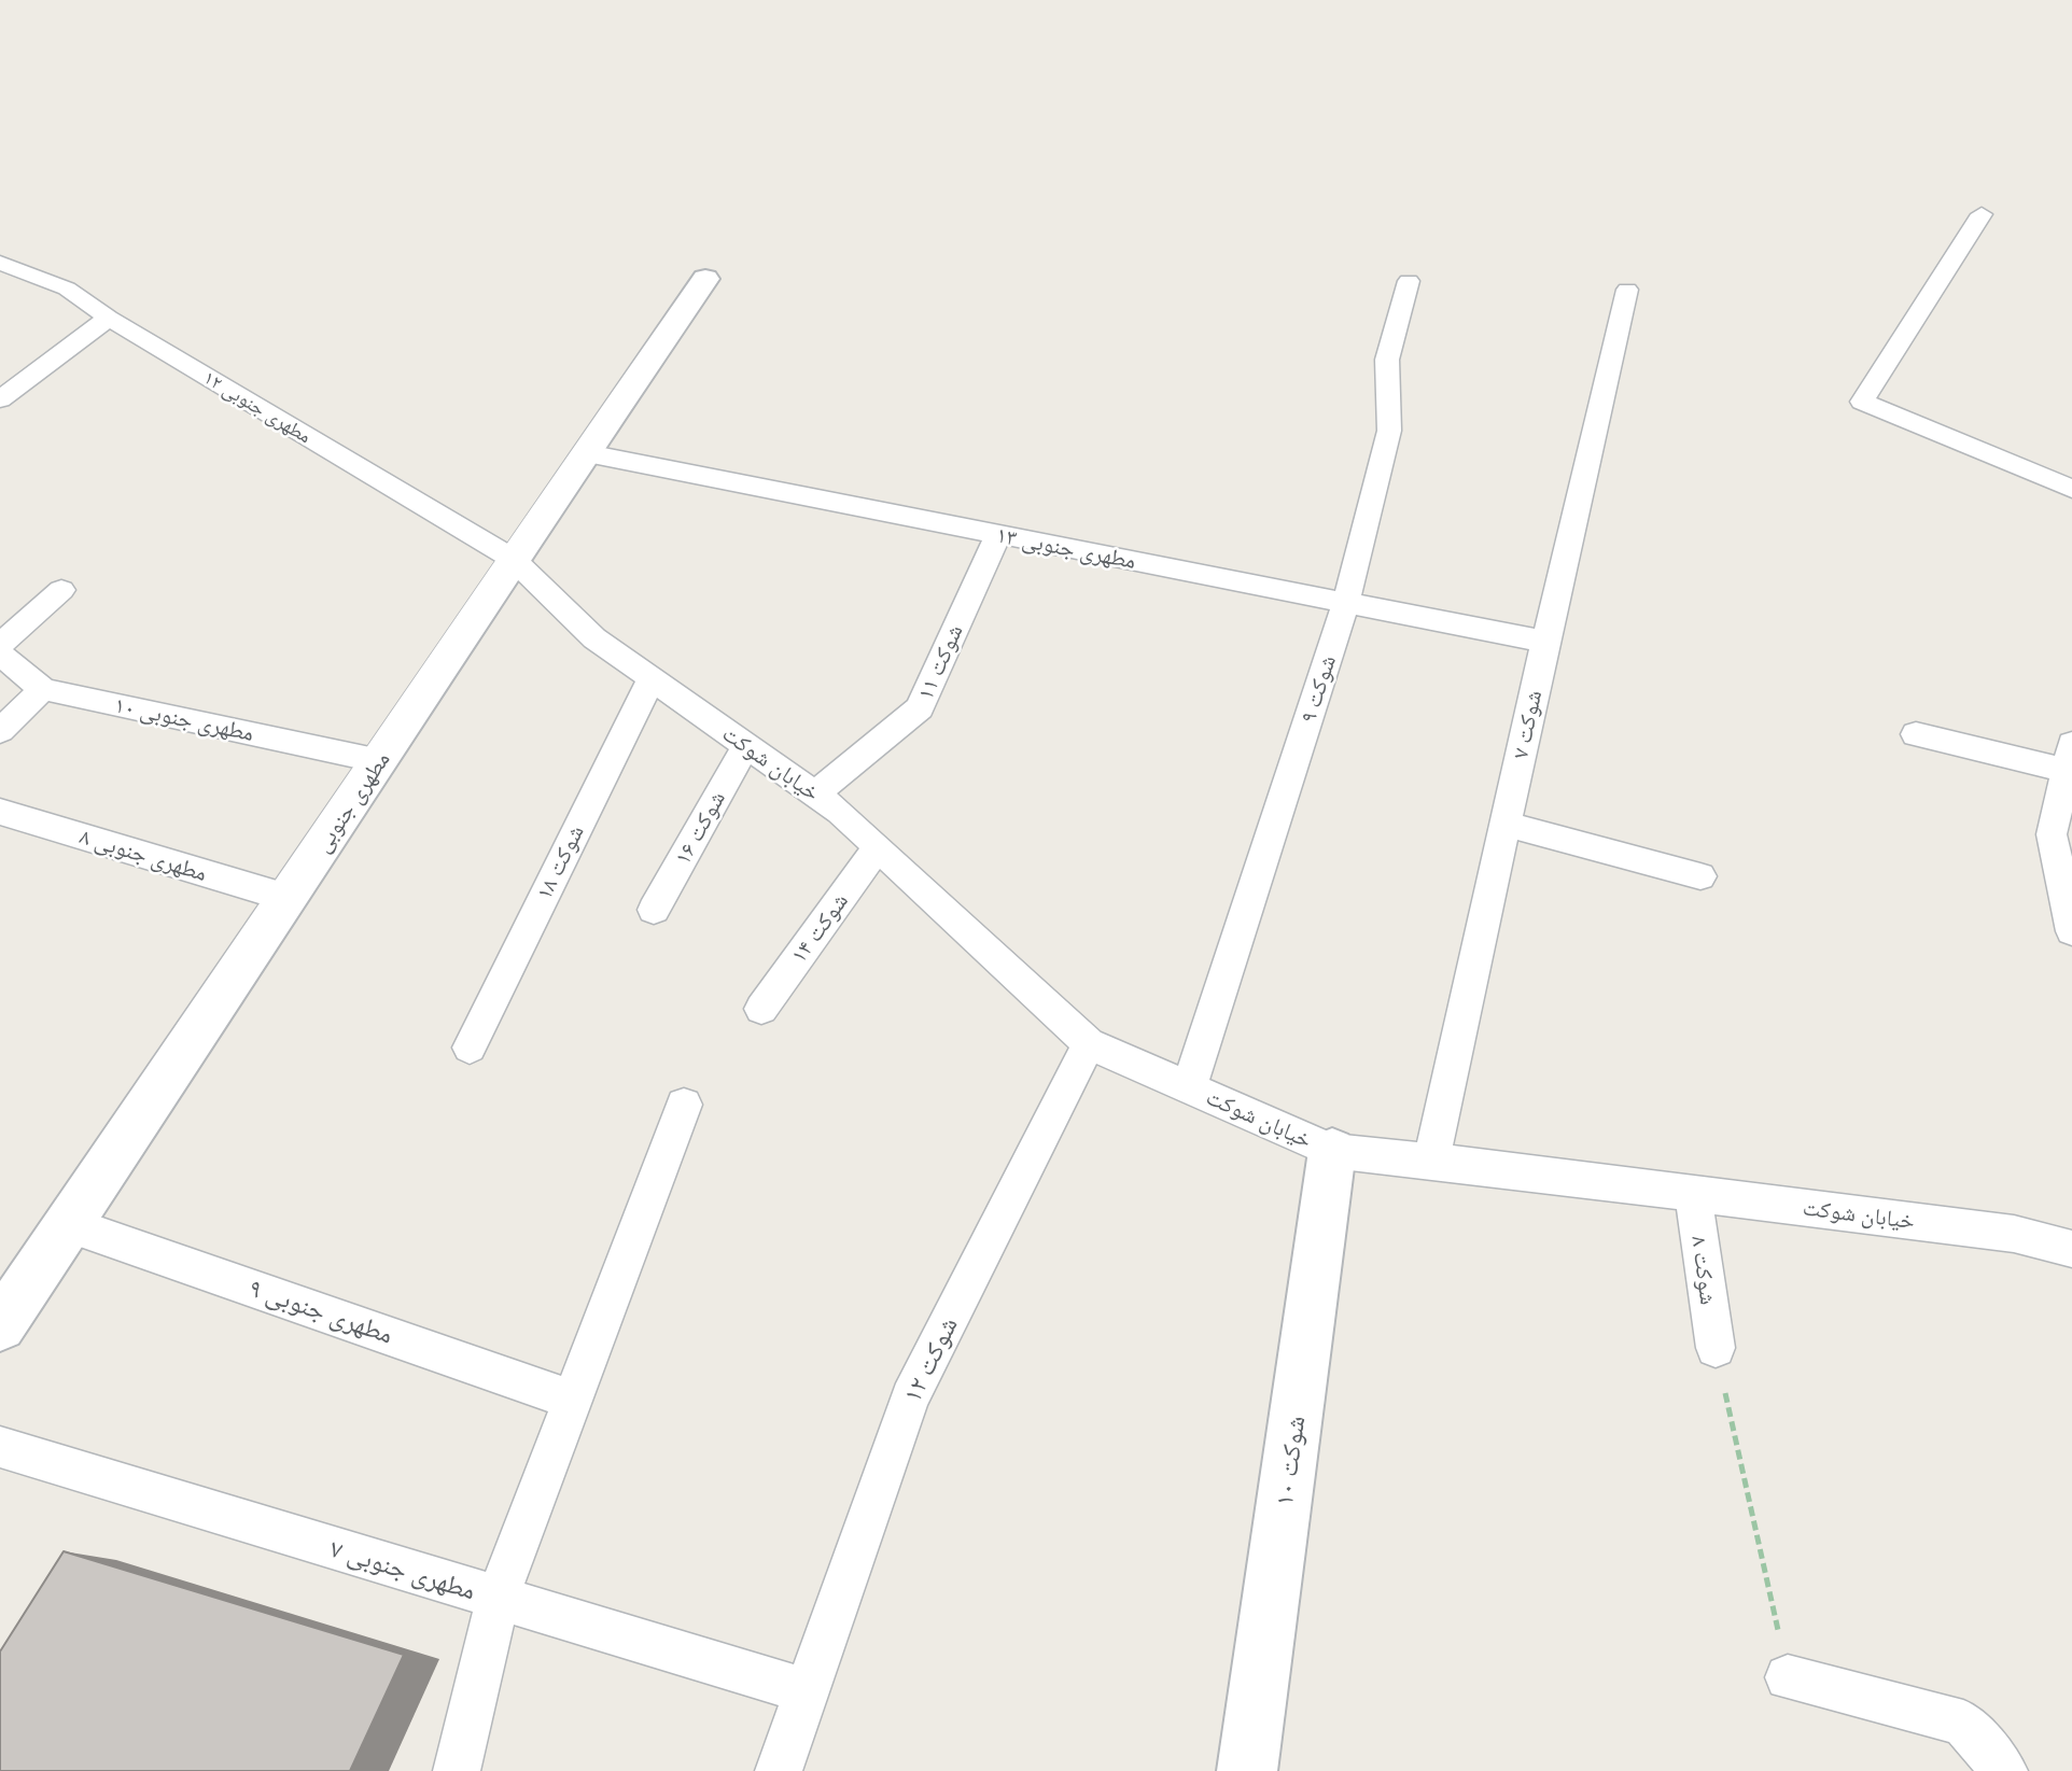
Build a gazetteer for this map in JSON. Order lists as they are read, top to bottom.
{
  "streets": {
    "street": ["مطهری جنوبی", "شوکت ۱۰"],
    "lane": [
      "مطهری جنوبی ۱۲",
      "مطهری جنوبی ۱۳",
      "شوکت ۱۱",
      "شوکت ۹",
      "مطهری جنوبی ۱۰",
      "شوکت ۷",
      "خیابان شوکت",
      "شوکت ۱۶",
      "مطهری جنوبی ۸",
      "شوکت ۱۸",
      "شوکت ۱۴",
      "شوکت ۸",
      "مطهری جنوبی ۹",
      "شوکت ۱۲",
      "مطهری جنوبی ۷"
    ]
  },
  "crossings": [
    ["مطهری جنوبی ۱۲", "خیابان شوکت"],
    ["مطهری جنوبی ۱۲", "مطهری جنوبی"],
    ["مطهری جنوبی ۱۳", "شوکت ۱۱"],
    ["مطهری جنوبی ۱۳", "شوکت ۹"],
    ["مطهری جنوبی ۱۳", "شوکت ۷"],
    ["مطهری جنوبی ۱۳", "مطهری جنوبی"],
    ["شوکت ۱۱", "خیابان شوکت"],
    ["شوکت ۹", "خیابان شوکت"],
    ["مطهری جنوبی ۱۰", "مطهری جنوبی"],
    ["شوکت ۷", "خیابان شوکت"],
    ["خیابان شوکت", "شوکت ۱۶"],
    ["خیابان شوکت", "شوکت ۱۸"],
    ["خیابان شوکت", "شوکت ۱۴"],
    ["خیابان شوکت", "شوکت ۸"],
    ["خیابان شوکت", "شوکت ۱۲"],
    ["خیابان شوکت", "شوکت ۱۰"],
    ["مطهری جنوبی", "مطهری جنوبی ۸"],
    ["مطهری جنوبی", "مطهری جنوبی ۹"],
    ["شوکت ۱۲", "مطهری جنوبی ۷"]
  ]
}
